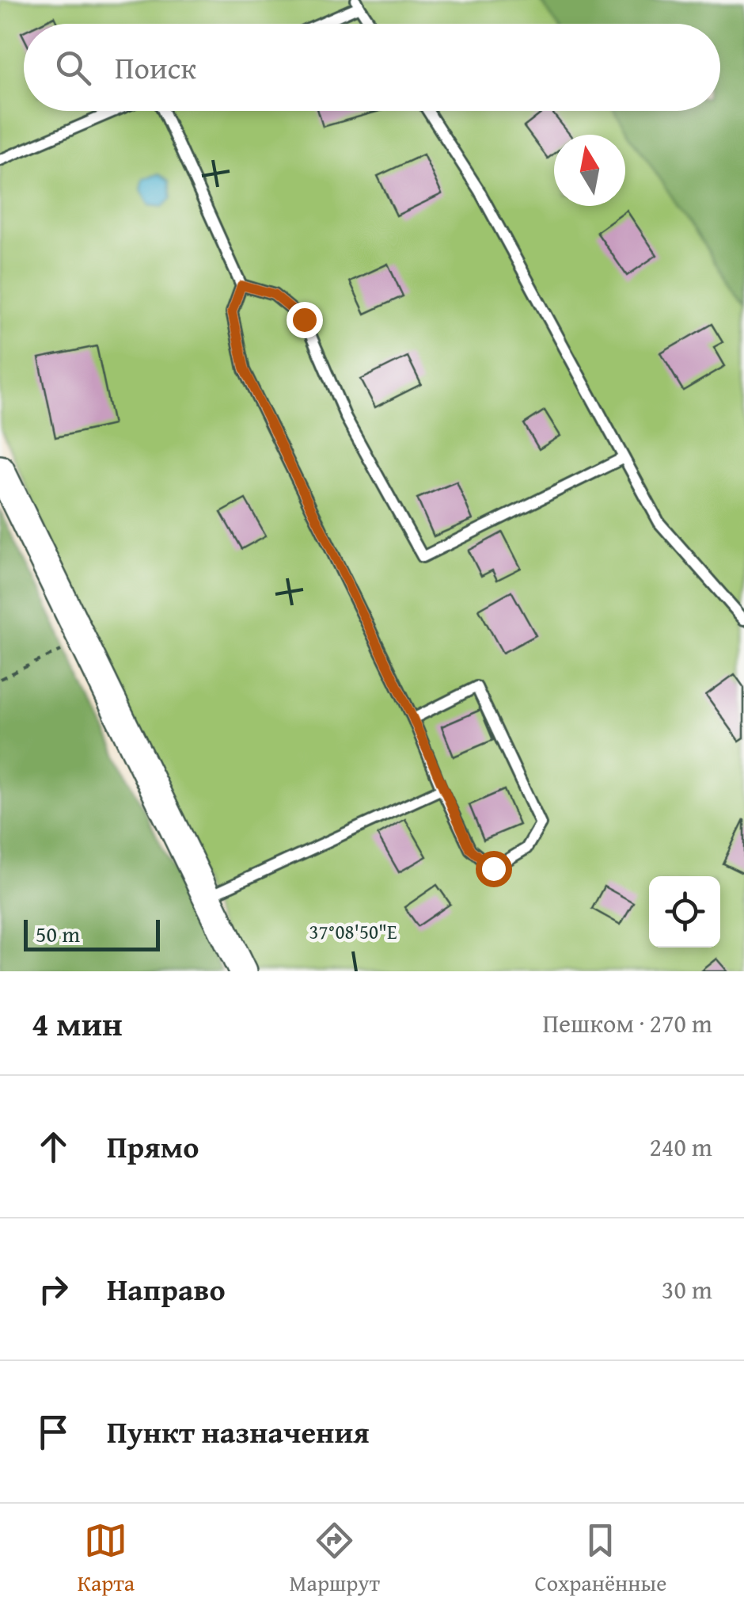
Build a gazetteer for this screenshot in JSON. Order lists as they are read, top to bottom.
{
  "scale_bar": "50 m",
  "north": "top",
  "page": {
    "search": "Поиск",
    "scale": "50 m",
    "heading": ["4 мин", "Пешком · 270 m"],
    "list": [
      ["Прямо", "240 m"],
      ["Направо", "30 m"],
      "Пункт назначения"
    ],
    "nav": ["Карта", "Маршрут", "Сохранённые"]
  },
  "coordinates": ["37°08'50\"E"]
}
